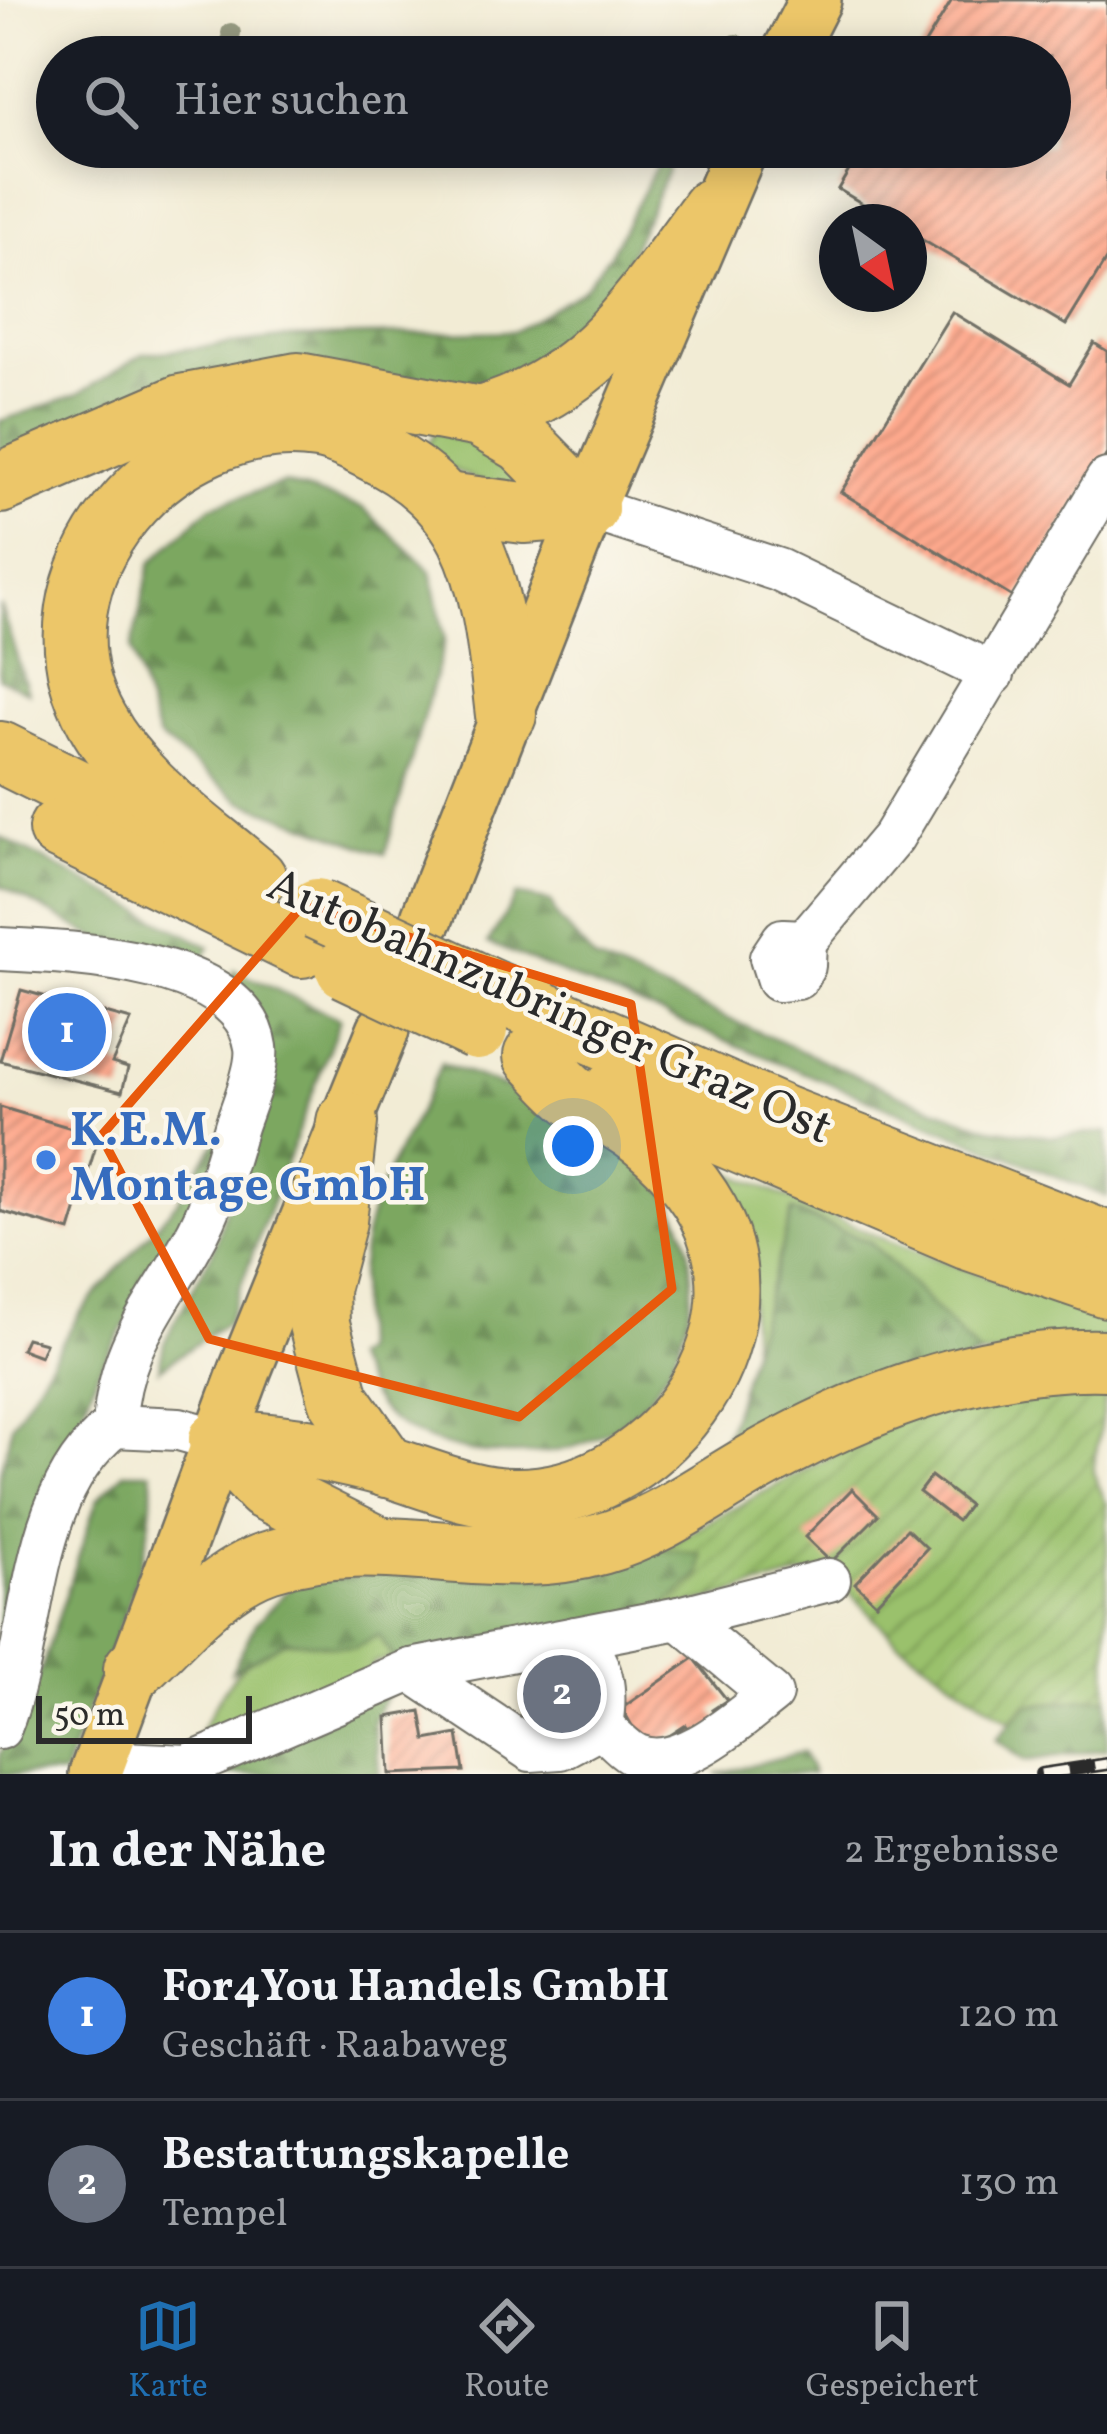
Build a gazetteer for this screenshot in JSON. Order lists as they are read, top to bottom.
{
  "streets": {
    "highway": ["Autobahnzubringer Graz Ost"]
  },
  "places": ["K.E.M. Montage GmbH"],
  "scale_bar": "50 m",
  "north": "bottom right",
  "page": {
    "search": "Hier suchen",
    "pins": ["1", "2"],
    "scale": "50 m",
    "heading": ["In der Nähe", "2 Ergebnisse"],
    "list": [
      {
        "mark": "1",
        "name": "For4You Handels GmbH",
        "note": "Geschäft · Raabaweg",
        "value": "120 m"
      },
      {
        "mark": "2",
        "name": "Bestattungskapelle",
        "note": "Tempel",
        "value": "130 m"
      }
    ],
    "nav": ["Karte", "Route", "Gespeichert"]
  }
}
